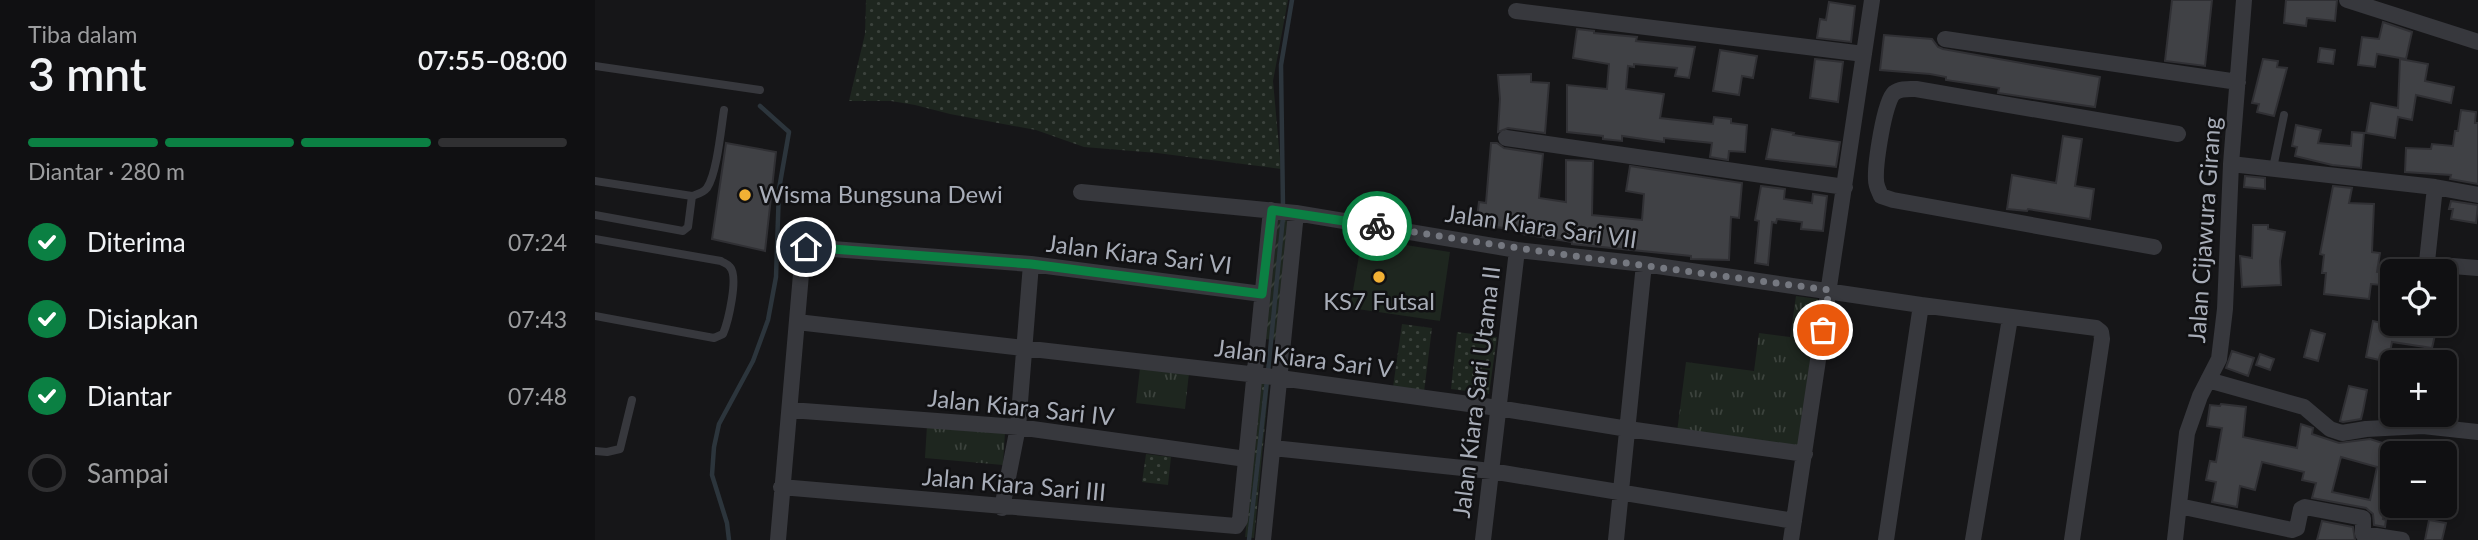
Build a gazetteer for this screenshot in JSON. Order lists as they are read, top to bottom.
{
  "streets": {
    "street": [
      "Jalan Kiara Sari VII",
      "Jalan Cijawura Girang",
      "Jalan Kiara Sari VI",
      "Jalan Kiara Sari V",
      "Jalan Kiara Sari Utama II",
      "Jalan Kiara Sari IV",
      "Jalan Kiara Sari III"
    ]
  },
  "crossings": [
    ["Jalan Kiara Sari VII", "Jalan Kiara Sari Utama II"],
    ["Jalan Kiara Sari VI", "Jalan Kiara Sari V"],
    ["Jalan Kiara Sari V", "Jalan Kiara Sari Utama II"],
    ["Jalan Kiara Sari IV", "Jalan Kiara Sari III"]
  ],
  "places": ["Wisma Bungsuna Dewi", "KS7 Futsal"],
  "page": {
    "heading": ["3 mnt", "Tiba dalam", "07:55–08:00"],
    "bar": "Diantar · 280 m",
    "list": [
      ["Diterima", "07:24"],
      ["Disiapkan", "07:43"],
      ["Diantar", "07:48"],
      "Sampai"
    ],
    "map_buttons": ["+", "−"]
  }
}
